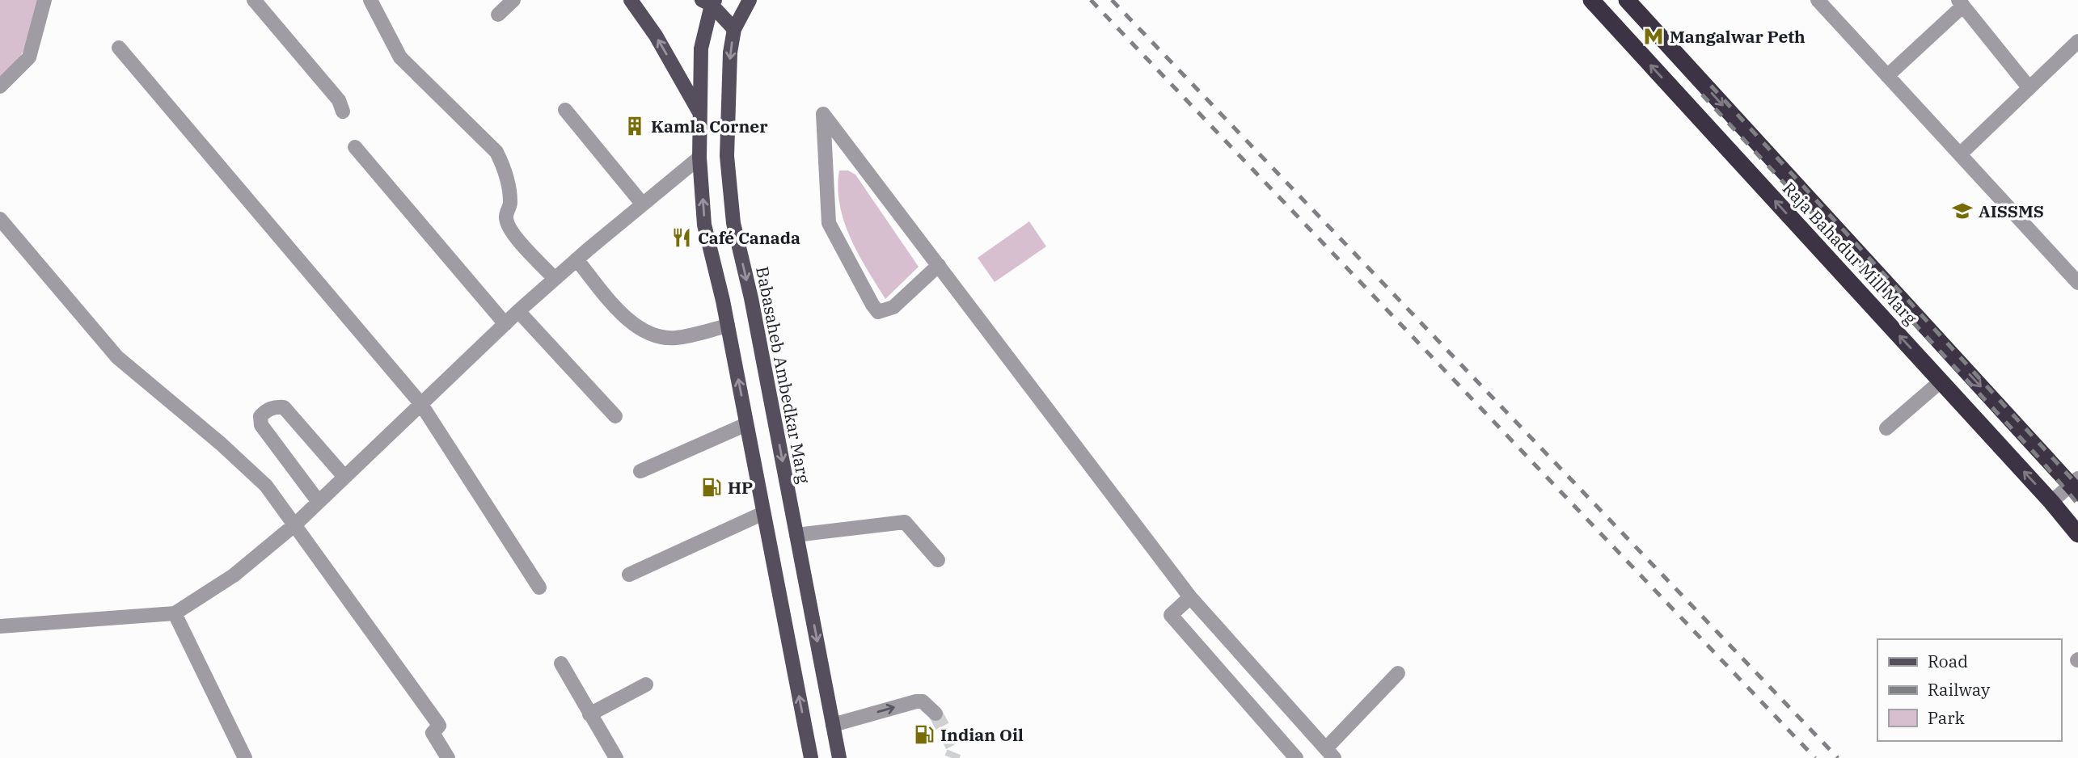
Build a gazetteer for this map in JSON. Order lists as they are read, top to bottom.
{
  "streets": {
    "highway": ["Raja Bahadur Mill Marg"],
    "main road": ["Babasaheb Ambedkar Marg"]
  },
  "places": {
    "metro station": ["Mangalwar Peth"],
    "building": ["Kamla Corner"],
    "school or university": ["AISSMS"],
    "restaurant": ["Café Canada"],
    "fuel station": ["HP", "Indian Oil"]
  },
  "legend": ["Road", "Railway", "Park"]
}
